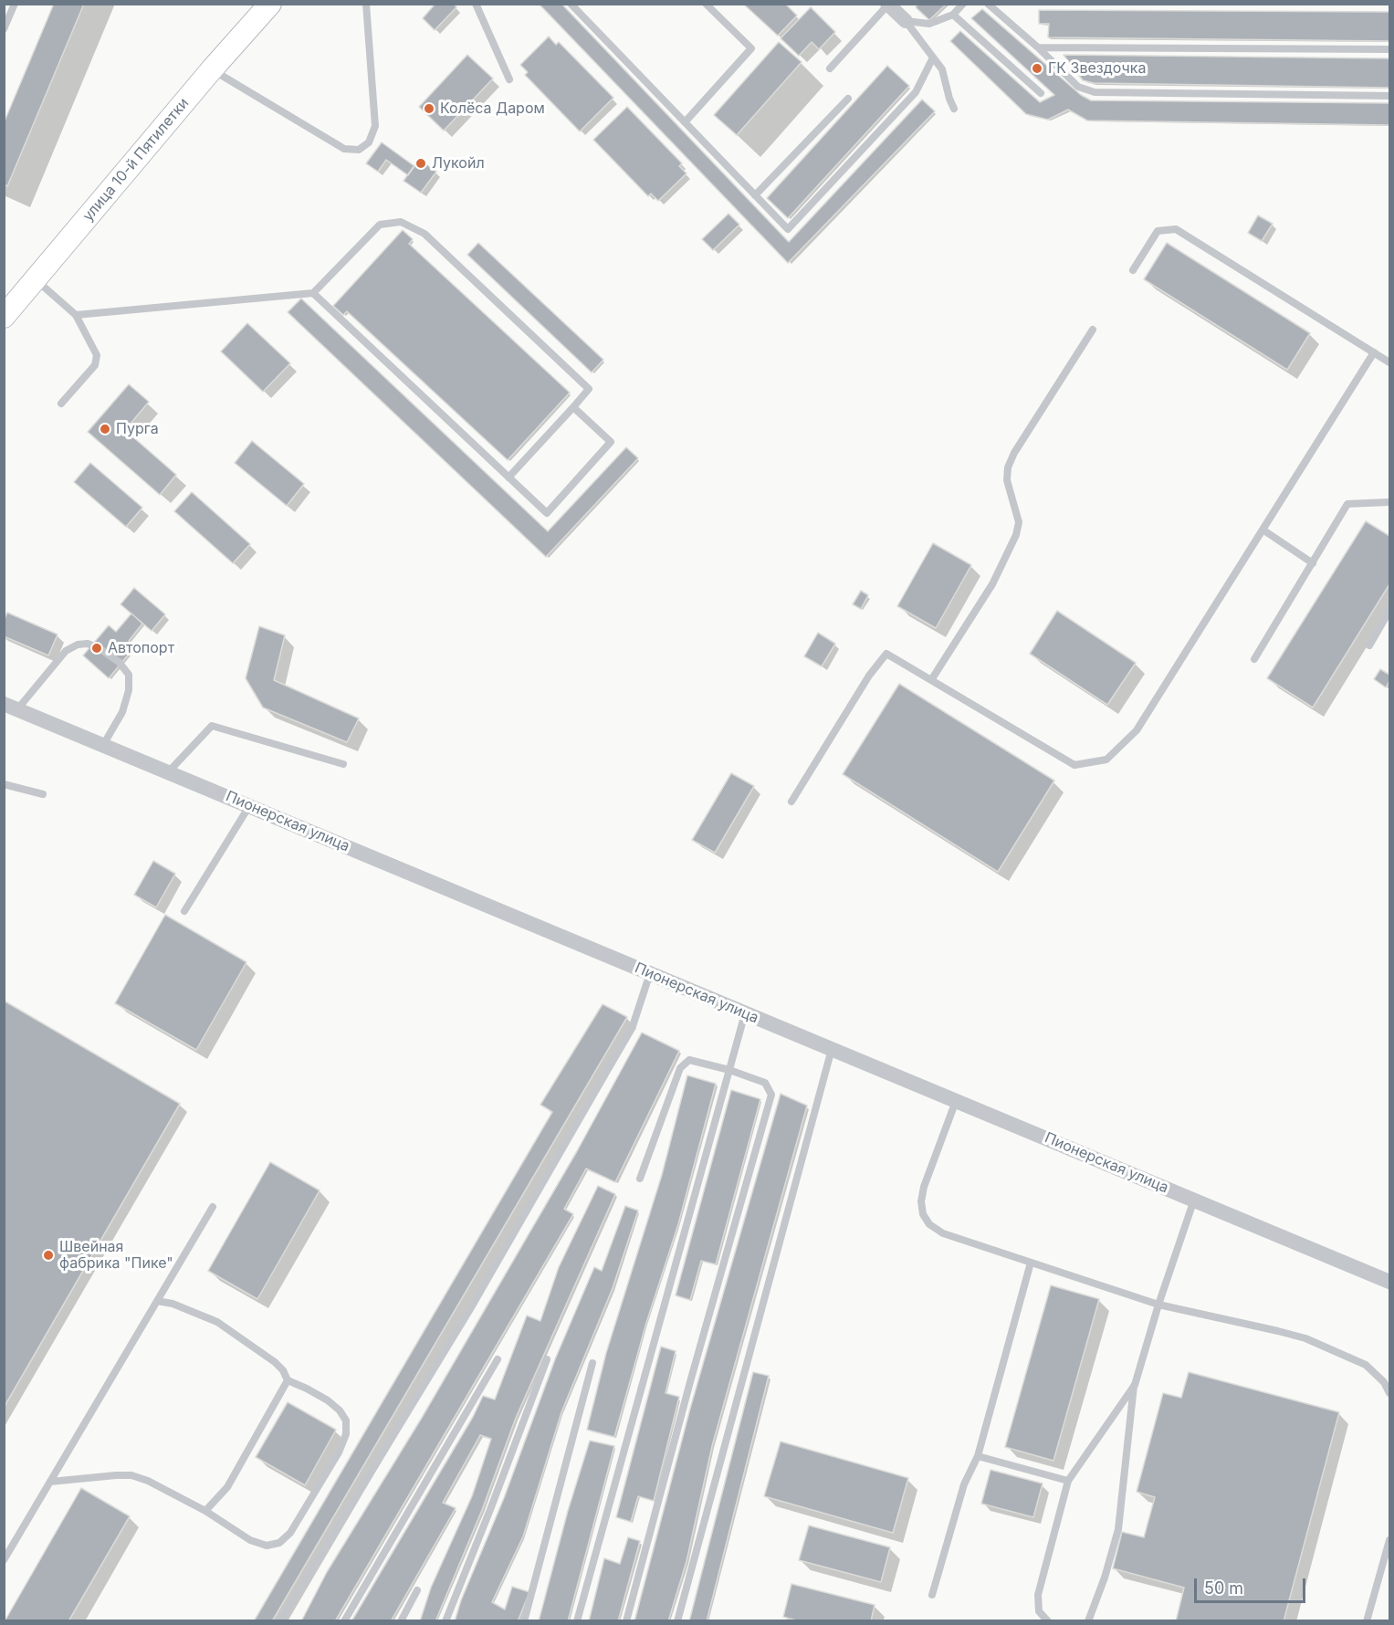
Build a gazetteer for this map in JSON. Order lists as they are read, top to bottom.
{
  "streets": {
    "main road": ["улица 10-й Пятилетки"],
    "street": ["Пионерская улица"]
  },
  "places": [
    "ГК Звездочка",
    "Колёса Даром",
    "Лукойл",
    "Пурга",
    "Автопорт",
    "Швейная фабрика \"Пике\""
  ],
  "scale_bar": "50 m"
}
